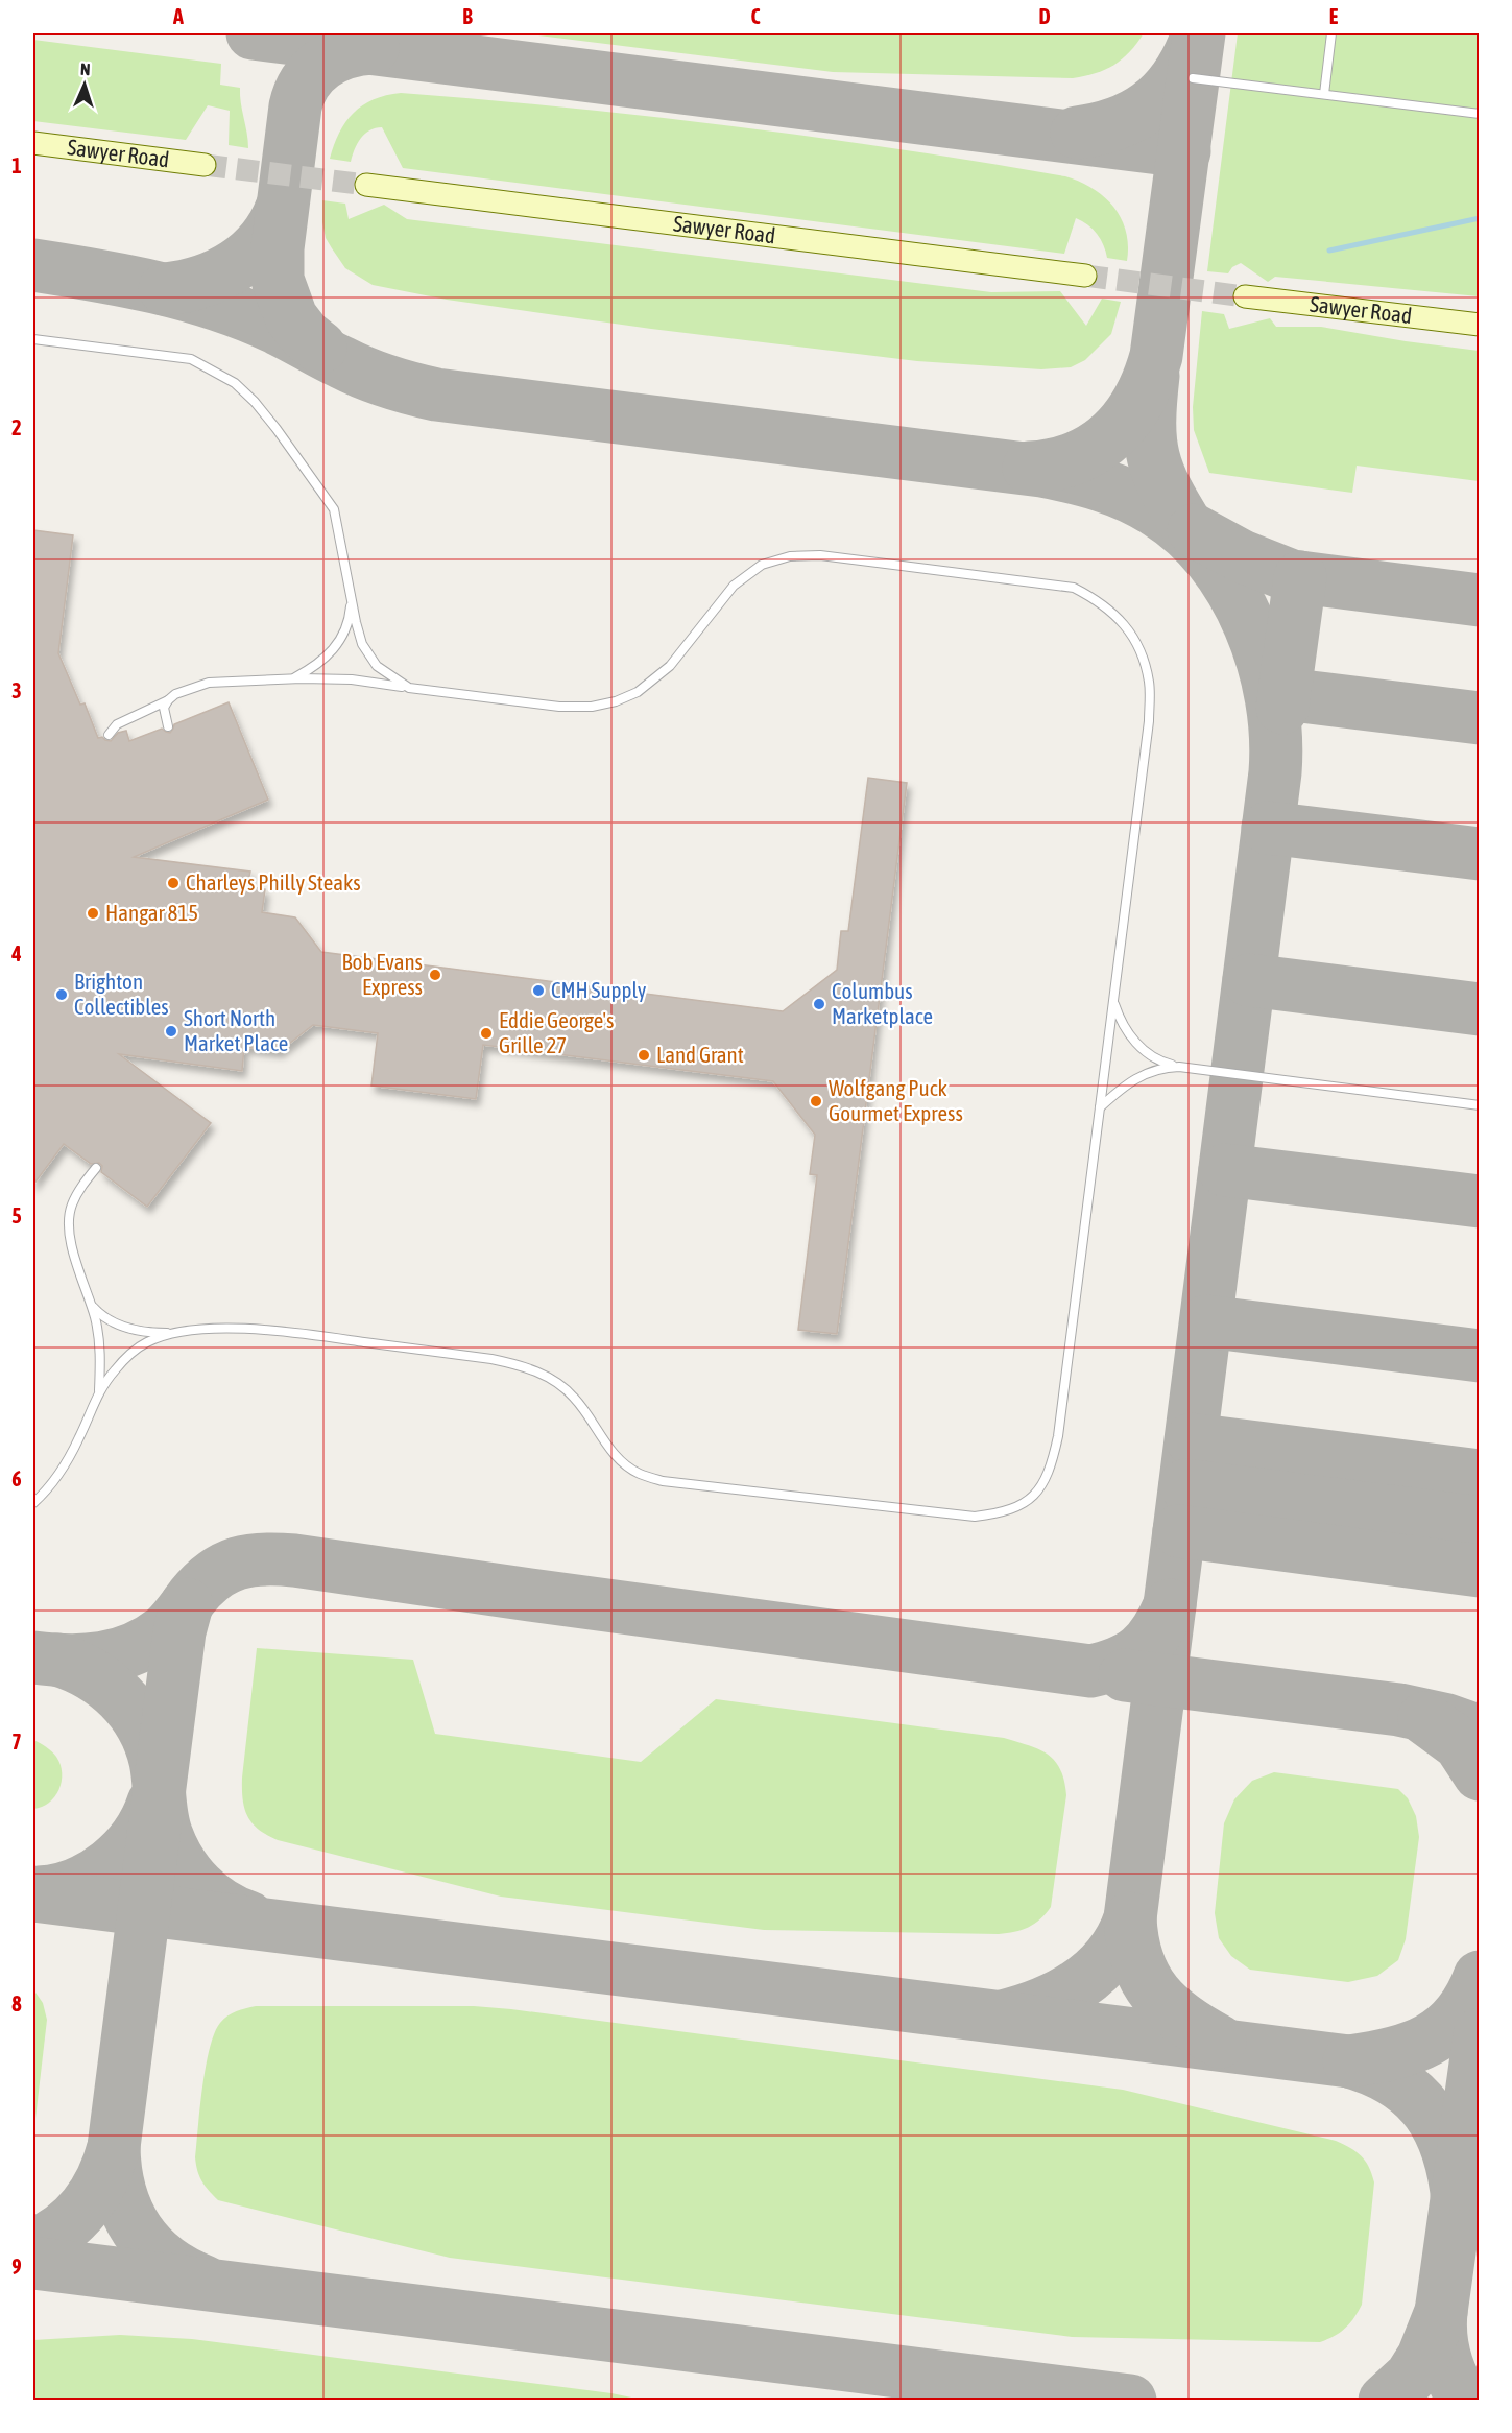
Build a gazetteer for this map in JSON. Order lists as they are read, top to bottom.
{
  "streets": {
    "street": ["Sawyer Road"]
  },
  "places": [
    "Charleys Philly Steaks",
    "Hangar 815",
    "Bob Evans Express",
    "CMH Supply",
    "Brighton Collectibles",
    "Columbus Marketplace",
    "Short North Market Place",
    "Eddie George's Grille 27",
    "Land Grant",
    "Wolfgang Puck Gourmet Express"
  ],
  "north": "top",
  "grid": {
    "columns": [
      "A",
      "B",
      "C",
      "D",
      "E"
    ],
    "rows": [
      "1",
      "2",
      "3",
      "4",
      "5",
      "6",
      "7",
      "8",
      "9"
    ]
  }
}
